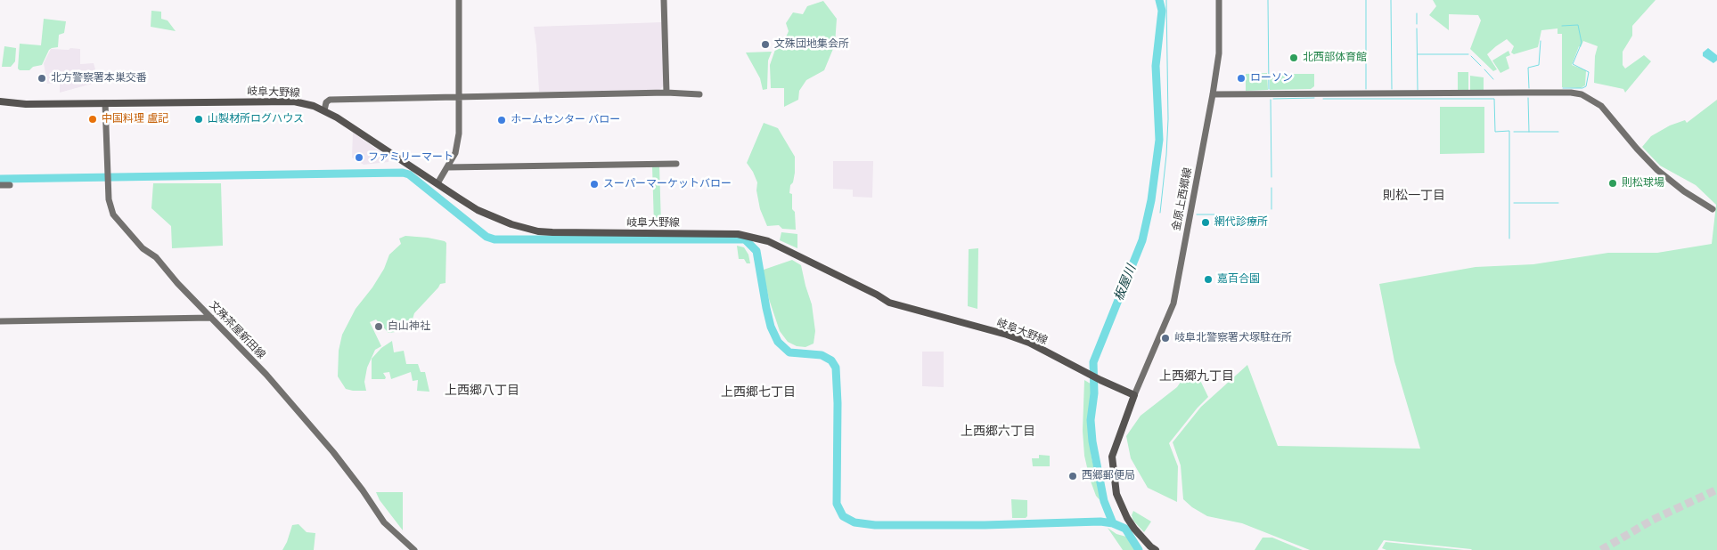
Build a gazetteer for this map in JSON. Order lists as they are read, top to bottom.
{
  "streets": {
    "main road": ["岐阜大野線"],
    "street": ["金原上西郷線", "文殊茶屋新田線"]
  },
  "crossings": [
    ["岐阜大野線", "金原上西郷線"],
    ["岐阜大野線", "文殊茶屋新田線"]
  ],
  "districts": [
    "則松一丁目",
    "上西郷九丁目",
    "上西郷八丁目",
    "上西郷七丁目",
    "上西郷六丁目"
  ],
  "water": ["板屋川"],
  "places": [
    "文殊団地集会所",
    "北西部体育館",
    "北方警察署本巣交番",
    "ローソン",
    "中国料理 盧記",
    "山製材所ログハウス",
    "ホームセンター バロー",
    "ファミリーマート",
    "則松球場",
    "スーパーマーケットバロー",
    "網代診療所",
    "嘉百合園",
    "白山神社",
    "岐阜北警察署犬塚駐在所",
    "西郷郵便局"
  ]
}
